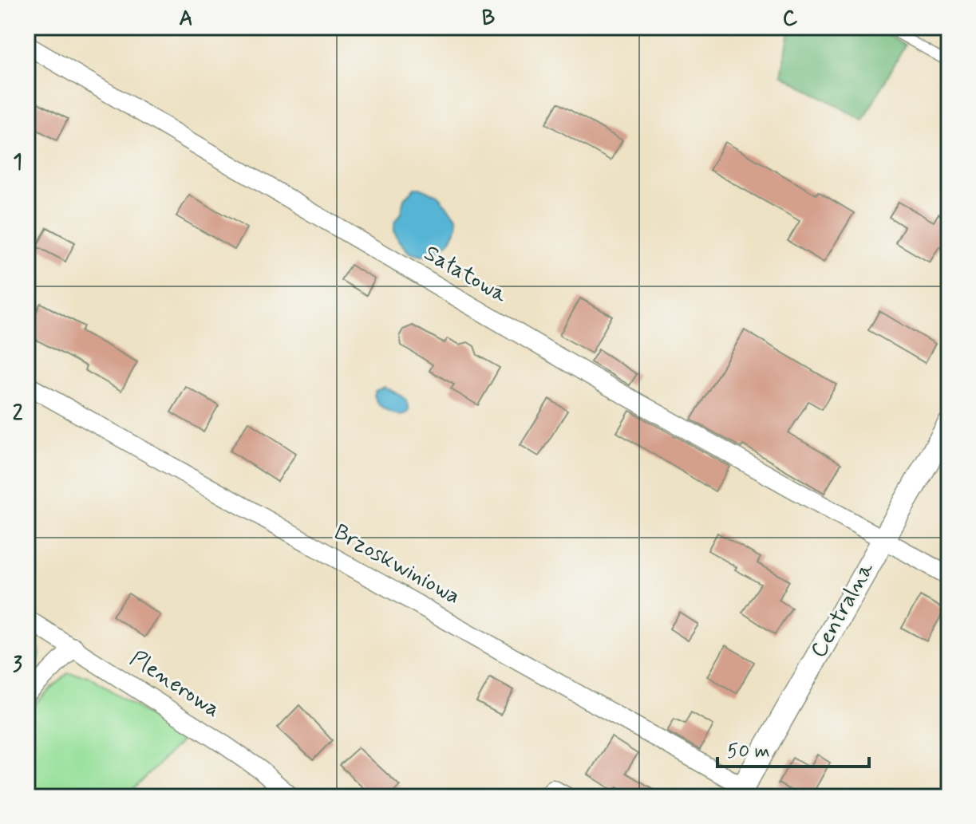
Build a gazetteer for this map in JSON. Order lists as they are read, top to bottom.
{
  "streets": {
    "street": [
      "Sałatowa",
      "Brzoskwiniowa",
      "Centralna",
      "Plenerowa"
    ]
  },
  "crossings": [
    ["Sałatowa", "Centralna"],
    ["Brzoskwiniowa", "Centralna"]
  ],
  "scale_bar": "50 m",
  "grid": {
    "columns": ["A", "B", "C"],
    "rows": ["1", "2", "3"]
  }
}
